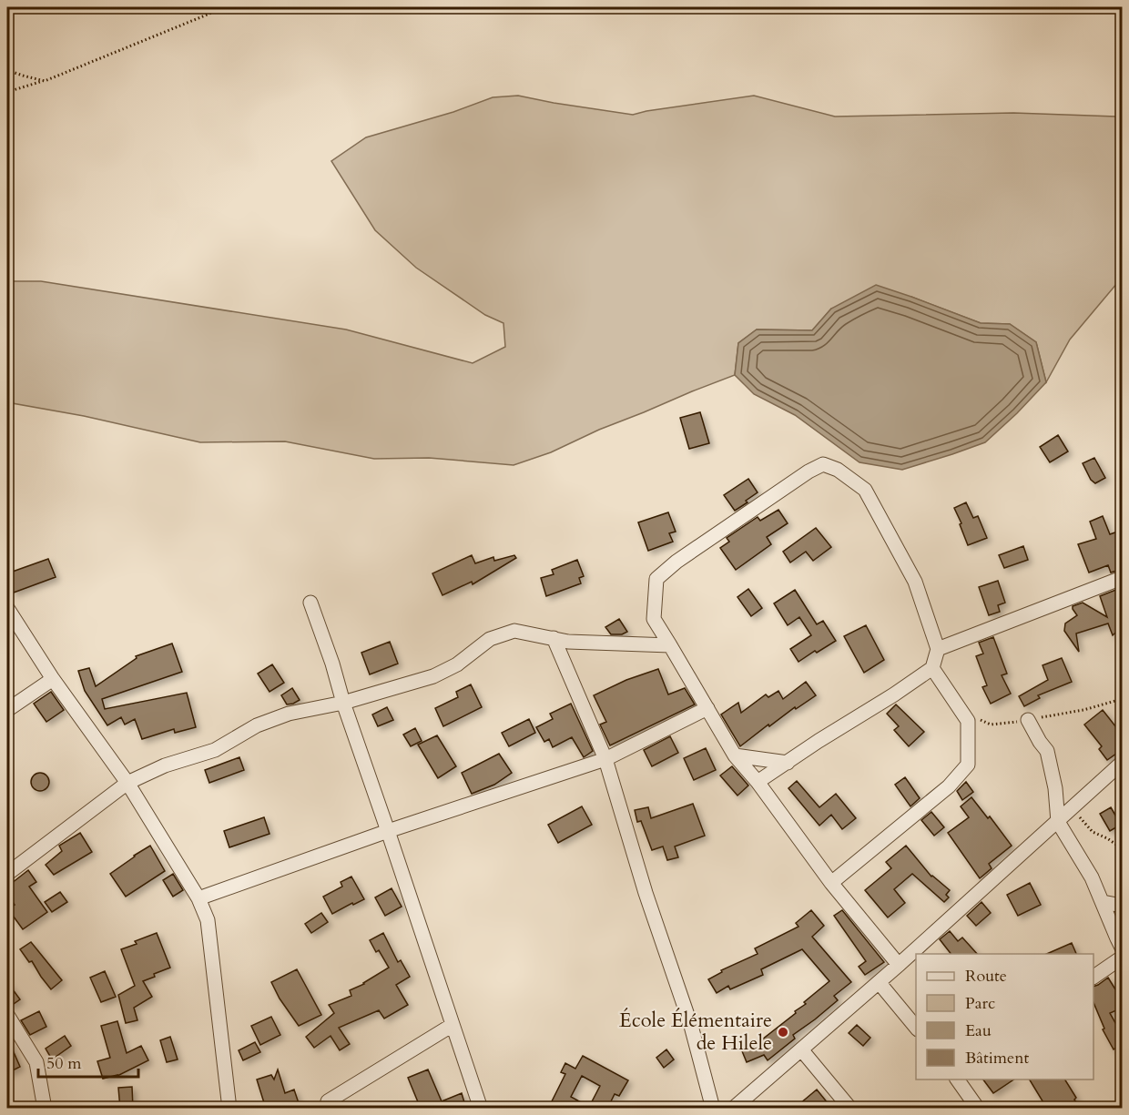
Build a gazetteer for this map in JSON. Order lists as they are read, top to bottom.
{
  "places": ["École Élémentaire de Hilele"],
  "legend": [
    "Route",
    "Parc",
    "Eau",
    "Bâtiment"
  ],
  "scale_bar": "50 m"
}
